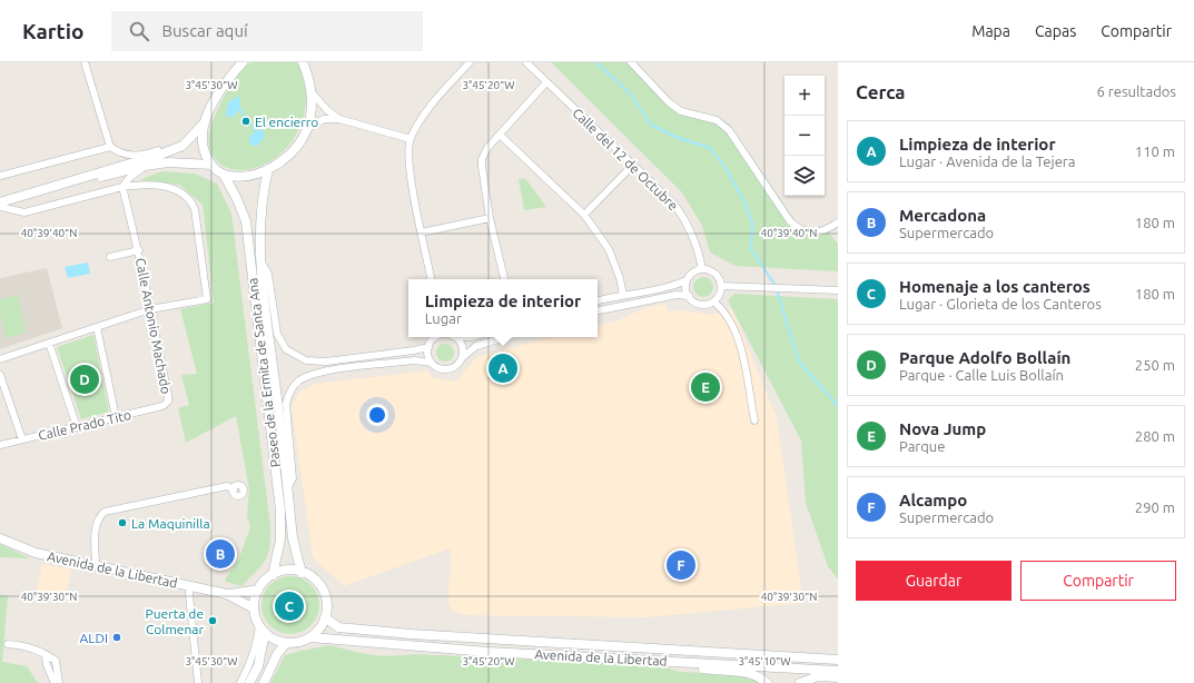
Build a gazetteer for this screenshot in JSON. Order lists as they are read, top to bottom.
{
  "streets": {
    "main road": ["Paseo de la Ermita de Santa Ana", "Avenida de la Libertad"],
    "street": ["Calle del 12 de Octubre", "Calle Antonio Machado", "Calle Prado Tito"]
  },
  "crossings": [
    ["Calle Antonio Machado", "Calle Prado Tito"],
    ["Paseo de la Ermita de Santa Ana", "Avenida de la Libertad"]
  ],
  "places": [
    "El encierro",
    "La Maquinilla",
    "Puerta de Colmenar",
    "ALDI"
  ],
  "page": {
    "header": "Kartio",
    "search": "Buscar aquí",
    "nav": ["Mapa", "Capas", "Compartir"],
    "heading": ["Cerca", "6 resultados"],
    "map_buttons": ["+", "−"],
    "list": [
      {
        "mark": "A",
        "name": "Limpieza de interior",
        "note": "Lugar · Avenida de la Tejera",
        "value": "110 m"
      },
      {
        "mark": "B",
        "name": "Mercadona",
        "note": "Supermercado",
        "value": "180 m"
      },
      {
        "mark": "C",
        "name": "Homenaje a los canteros",
        "note": "Lugar · Glorieta de los Canteros",
        "value": "180 m"
      },
      {
        "mark": "D",
        "name": "Parque Adolfo Bollaín",
        "note": "Parque · Calle Luis Bollaín",
        "value": "250 m"
      },
      {
        "mark": "E",
        "name": "Nova Jump",
        "note": "Parque",
        "value": "280 m"
      },
      {
        "mark": "F",
        "name": "Alcampo",
        "note": "Supermercado",
        "value": "290 m"
      }
    ],
    "popup": ["Limpieza de interior", "Lugar"],
    "pins": [
      "A",
      "D",
      "E",
      "B",
      "F",
      "C"
    ],
    "buttons": ["Guardar", "Compartir"]
  },
  "coordinates": [
    "3°45'30\"W",
    "3°45'20\"W",
    "40°39'40\"N",
    "40°39'30\"N",
    "3°45'10\"W"
  ]
}
